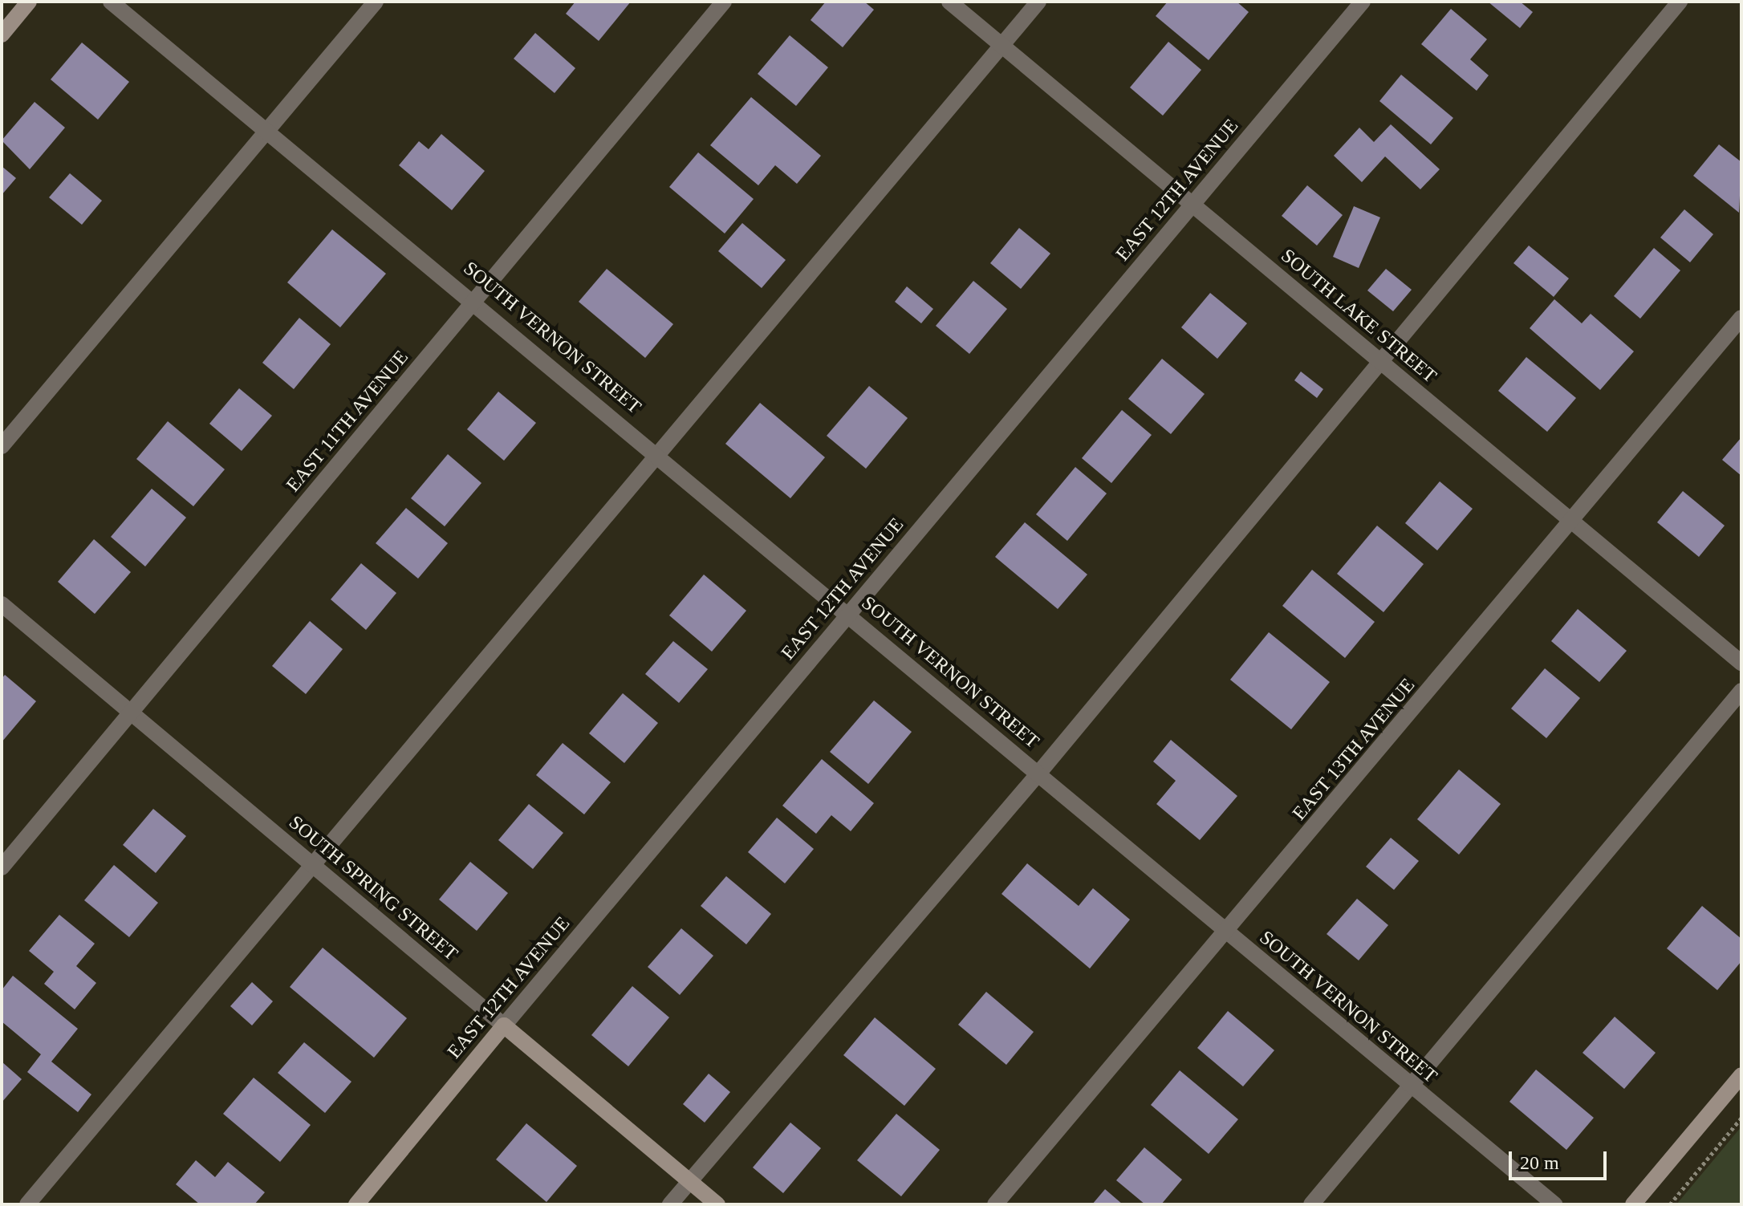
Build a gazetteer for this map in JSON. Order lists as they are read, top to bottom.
{
  "streets": {
    "street": [
      "EAST 12TH AVENUE",
      "SOUTH LAKE STREET",
      "SOUTH VERNON STREET",
      "EAST 11TH AVENUE",
      "EAST 13TH AVENUE",
      "SOUTH SPRING STREET"
    ]
  },
  "crossings": [
    ["EAST 12TH AVENUE", "SOUTH LAKE STREET"],
    ["EAST 12TH AVENUE", "SOUTH VERNON STREET"],
    ["EAST 12TH AVENUE", "SOUTH SPRING STREET"],
    ["SOUTH LAKE STREET", "EAST 13TH AVENUE"],
    ["SOUTH VERNON STREET", "EAST 11TH AVENUE"],
    ["SOUTH VERNON STREET", "EAST 13TH AVENUE"],
    ["EAST 11TH AVENUE", "SOUTH SPRING STREET"]
  ],
  "scale_bar": "20 m"
}
